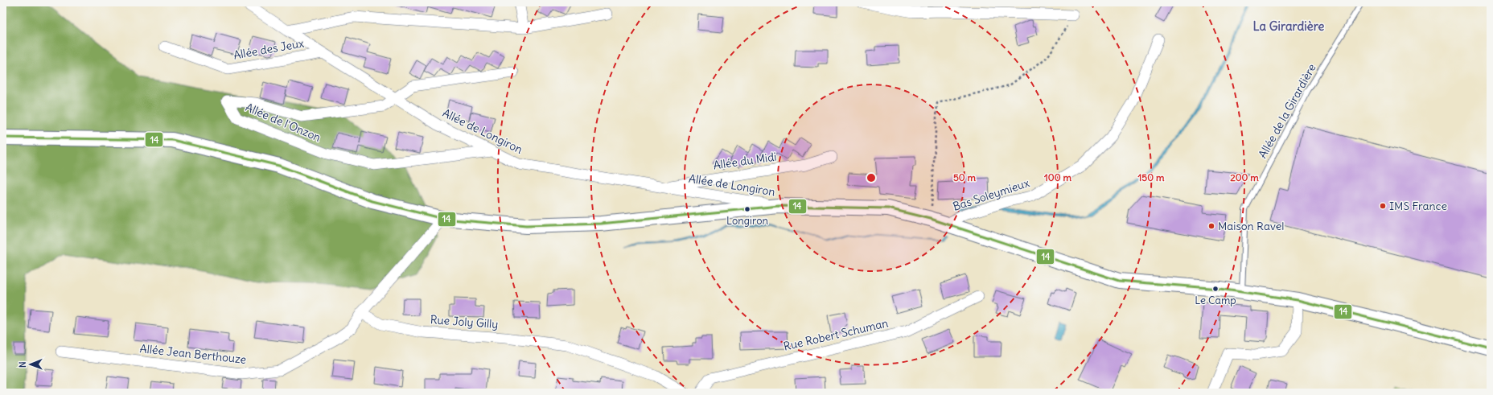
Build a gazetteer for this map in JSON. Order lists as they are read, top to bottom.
{
  "streets": {
    "street": [
      "Allée des Jeux",
      "Allée de l'Onzon",
      "Allée de Longiron",
      "Allée du Midi",
      "Bas Soleymieux",
      "Rue Joly Gilly",
      "Rue Robert Schuman",
      "Allée Jean Berthouze"
    ],
    "lane": ["Allée de la Girardière"]
  },
  "crossings": [
    ["Allée des Jeux", "Allée de Longiron"],
    ["Allée de l'Onzon", "Allée de Longiron"],
    ["Allée de Longiron", "Allée du Midi"],
    ["Rue Joly Gilly", "Allée Jean Berthouze"]
  ],
  "districts": ["La Girardière"],
  "places": [
    "IMS France",
    "Longiron",
    "Maison Ravel",
    "Le Camp"
  ],
  "lines": ["transit line 14"],
  "north": "left",
  "rings": [
    "50 m",
    "100 m",
    "150 m",
    "200 m"
  ]
}
